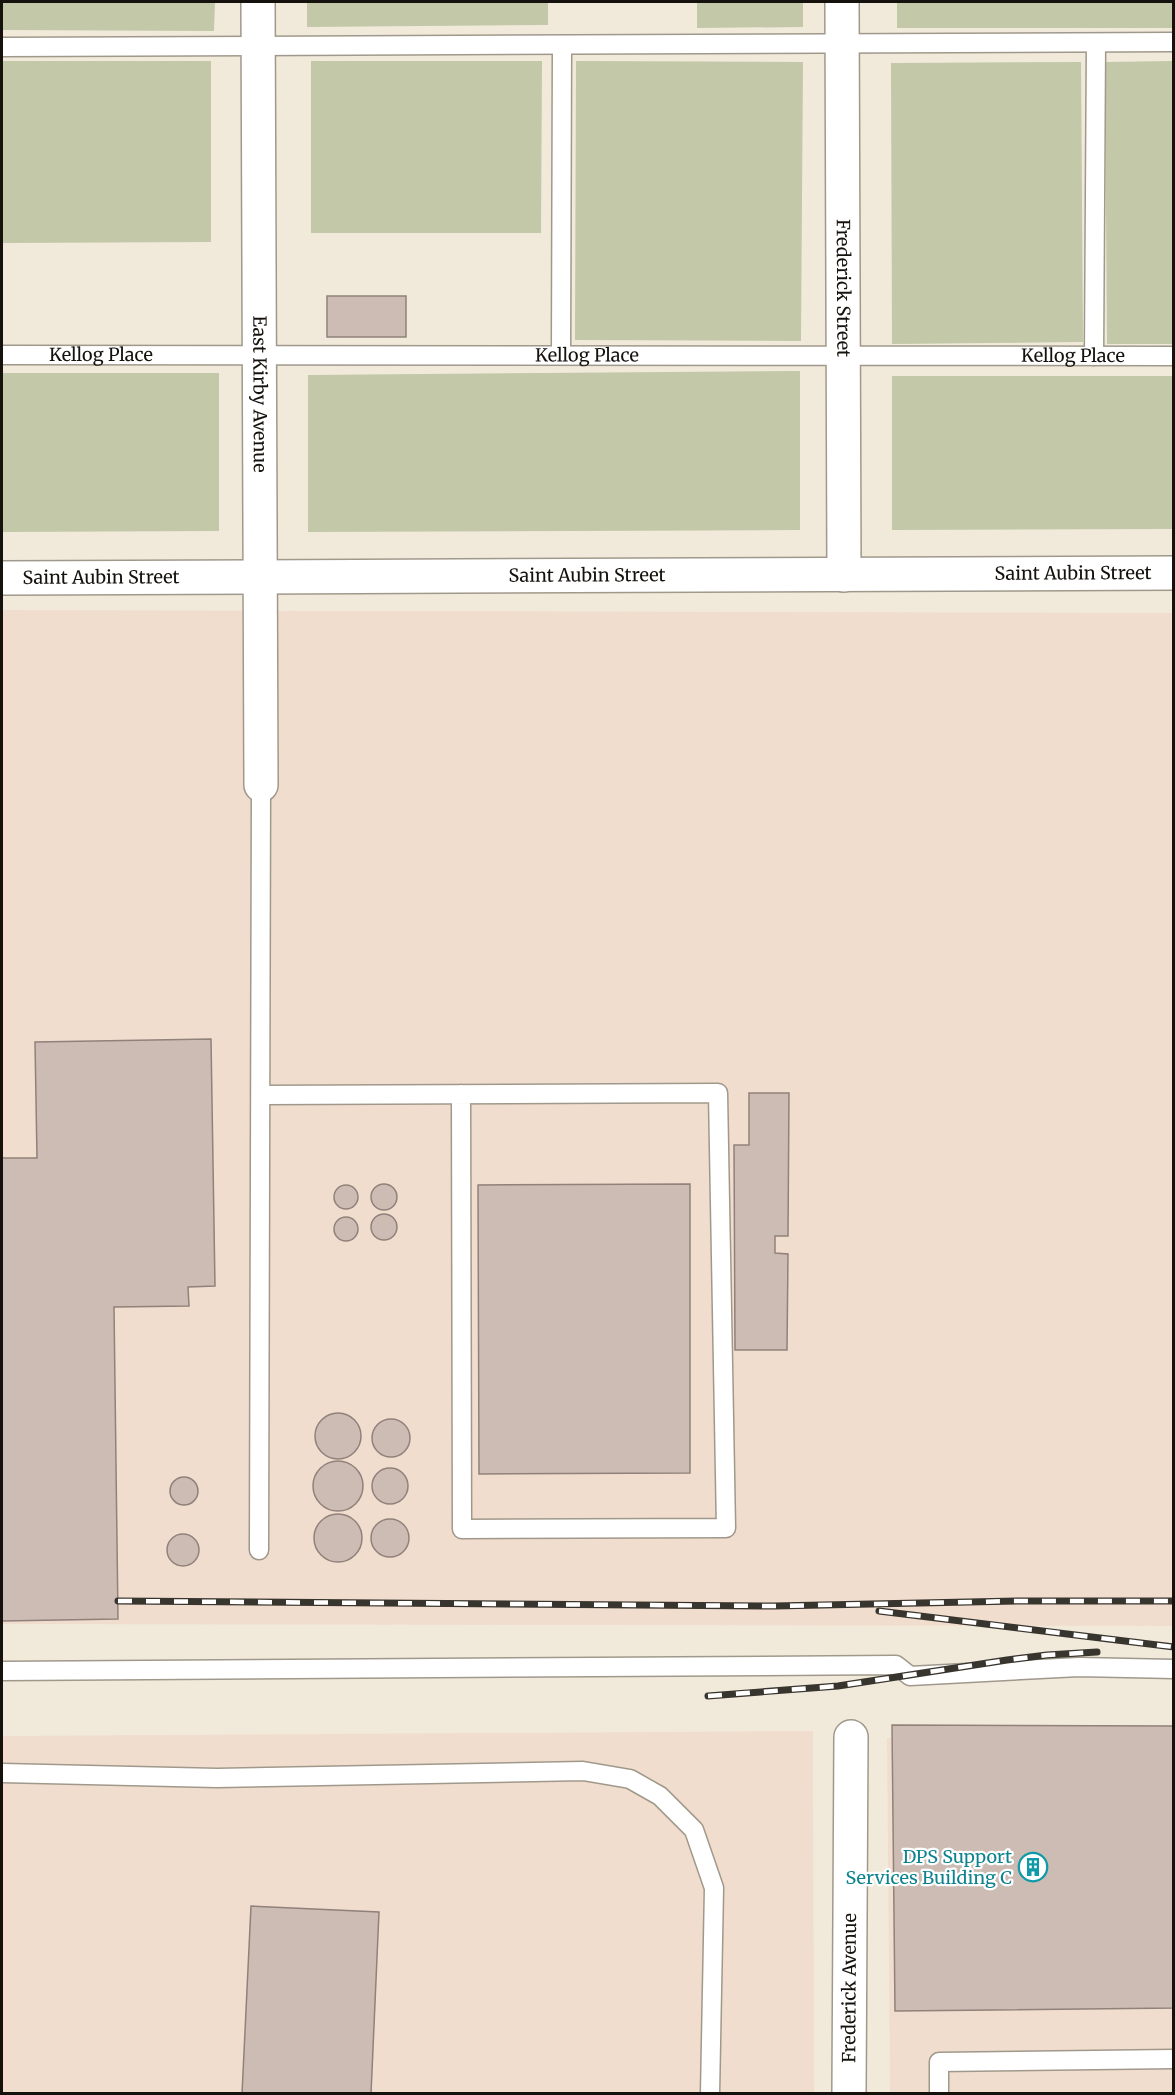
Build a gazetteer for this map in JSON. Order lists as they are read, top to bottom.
{
  "streets": {
    "street": [
      "Frederick Street",
      "East Kirby Avenue",
      "Saint Aubin Street",
      "Frederick Avenue"
    ],
    "lane": ["Kellog Place"]
  },
  "crossings": [
    ["Frederick Street", "Kellog Place"],
    ["Frederick Street", "Saint Aubin Street"],
    ["Kellog Place", "East Kirby Avenue"],
    ["East Kirby Avenue", "Saint Aubin Street"]
  ],
  "places": {
    "building": ["DPS Support Services Building C"]
  }
}
